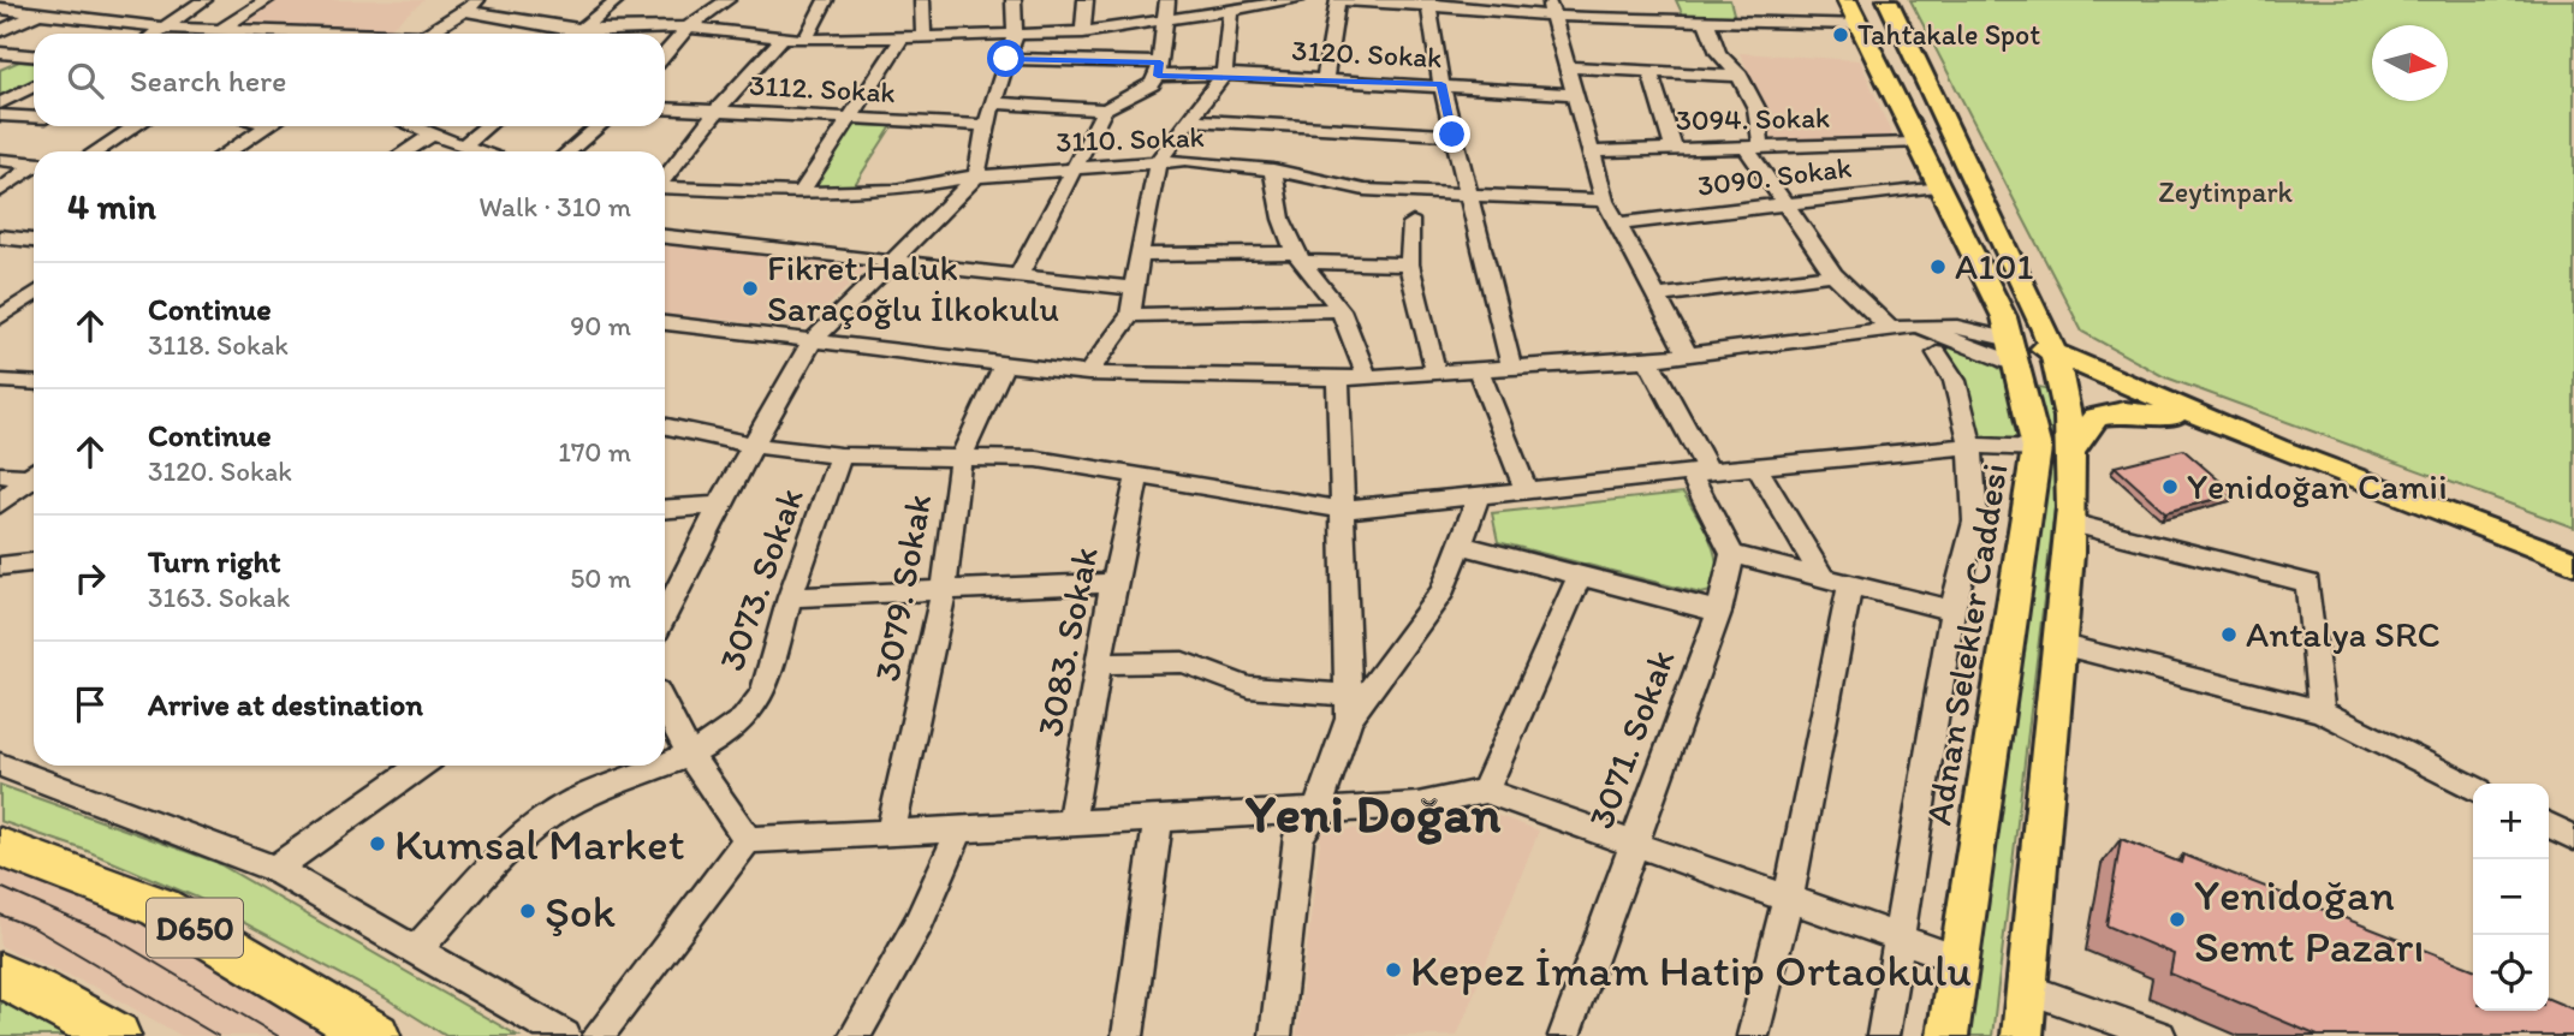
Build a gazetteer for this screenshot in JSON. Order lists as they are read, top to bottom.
{
  "streets": {
    "highway": ["D650"],
    "main road": ["Adnan Selekler Caddesi"],
    "street": [
      "3120. Sokak",
      "3112. Sokak",
      "3094. Sokak",
      "3110. Sokak",
      "3090. Sokak",
      "3073. Sokak",
      "3079. Sokak",
      "3083. Sokak",
      "3071. Sokak"
    ]
  },
  "crossings": [
    ["3094. Sokak", "Adnan Selekler Caddesi"],
    ["3090. Sokak", "Adnan Selekler Caddesi"]
  ],
  "districts": ["Yeni Doğan"],
  "parks": ["Zeytinpark"],
  "places": [
    "Tahtakale Spot",
    "A101",
    "Fikret Haluk Saraçoğlu İlkokulu",
    "Yenidoğan Camii",
    "Antalya SRC",
    "Kumsal Market",
    "Şok",
    "Yenidoğan Semt Pazarı",
    "Kepez İmam Hatip Ortaokulu"
  ],
  "north": "right",
  "page": {
    "search": "Search here",
    "heading": ["4 min", "Walk · 310 m"],
    "list": [
      ["Continue", "3118. Sokak", "90 m"],
      ["Continue", "3120. Sokak", "170 m"],
      ["Turn right", "3163. Sokak", "50 m"],
      "Arrive at destination"
    ],
    "map_buttons": ["+", "−"]
  }
}
